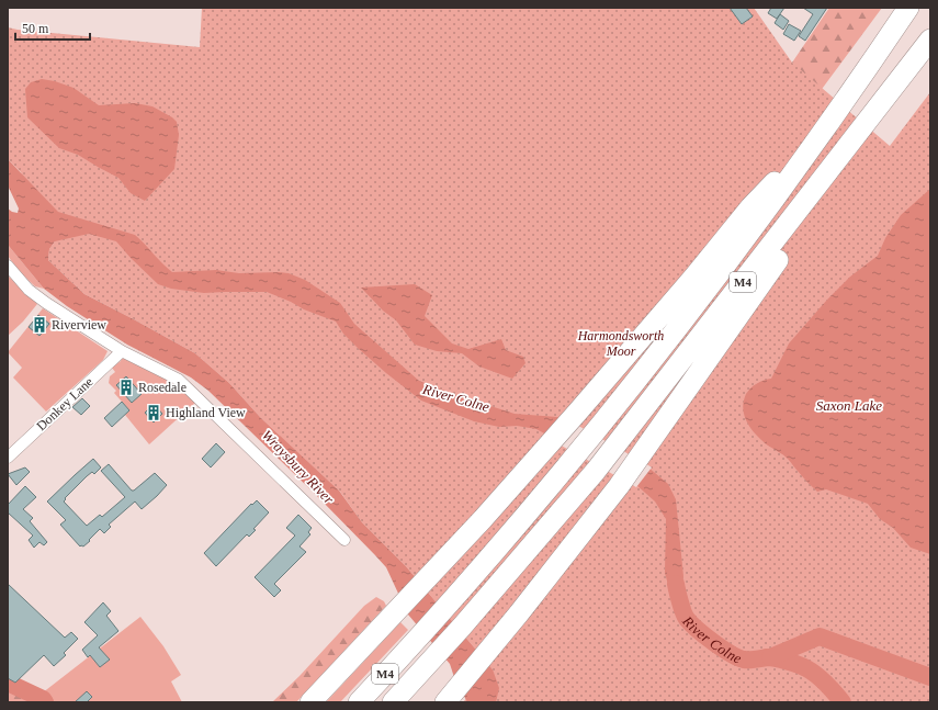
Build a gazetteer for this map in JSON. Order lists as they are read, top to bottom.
{
  "streets": {
    "highway": ["M4"],
    "street": ["Donkey Lane"]
  },
  "water": ["River Colne", "Saxon Lake", "Wraysbury River"],
  "parks": ["Harmondsworth Moor"],
  "places": {
    "building": ["Riverview", "Rosedale", "Highland View"]
  },
  "scale_bar": "50 m"
}
